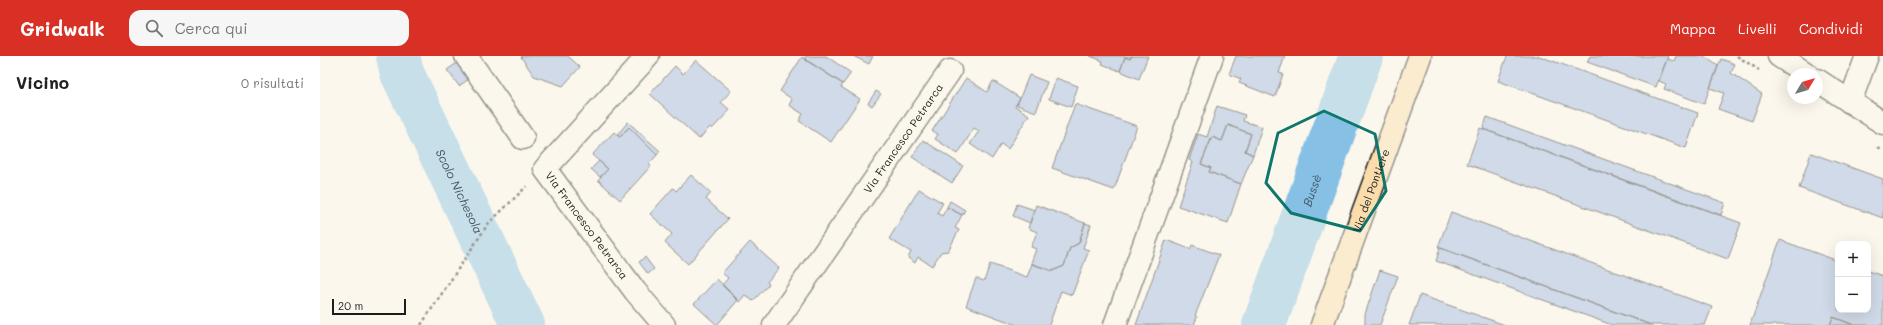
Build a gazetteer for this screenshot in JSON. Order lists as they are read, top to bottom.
{
  "streets": {
    "main road": ["Via del Pontiere"],
    "street": ["Via Francesco Petrarca"]
  },
  "water": ["Bussè", "Scolo Nichesola"],
  "scale_bar": "20 m",
  "north": "top right",
  "page": {
    "header": "Gridwalk",
    "search": "Cerca qui",
    "nav": ["Mappa", "Livelli", "Condividi"],
    "heading": ["Vicino", "0 risultati"],
    "map_buttons": ["+", "−"],
    "scale": "20 m"
  }
}
